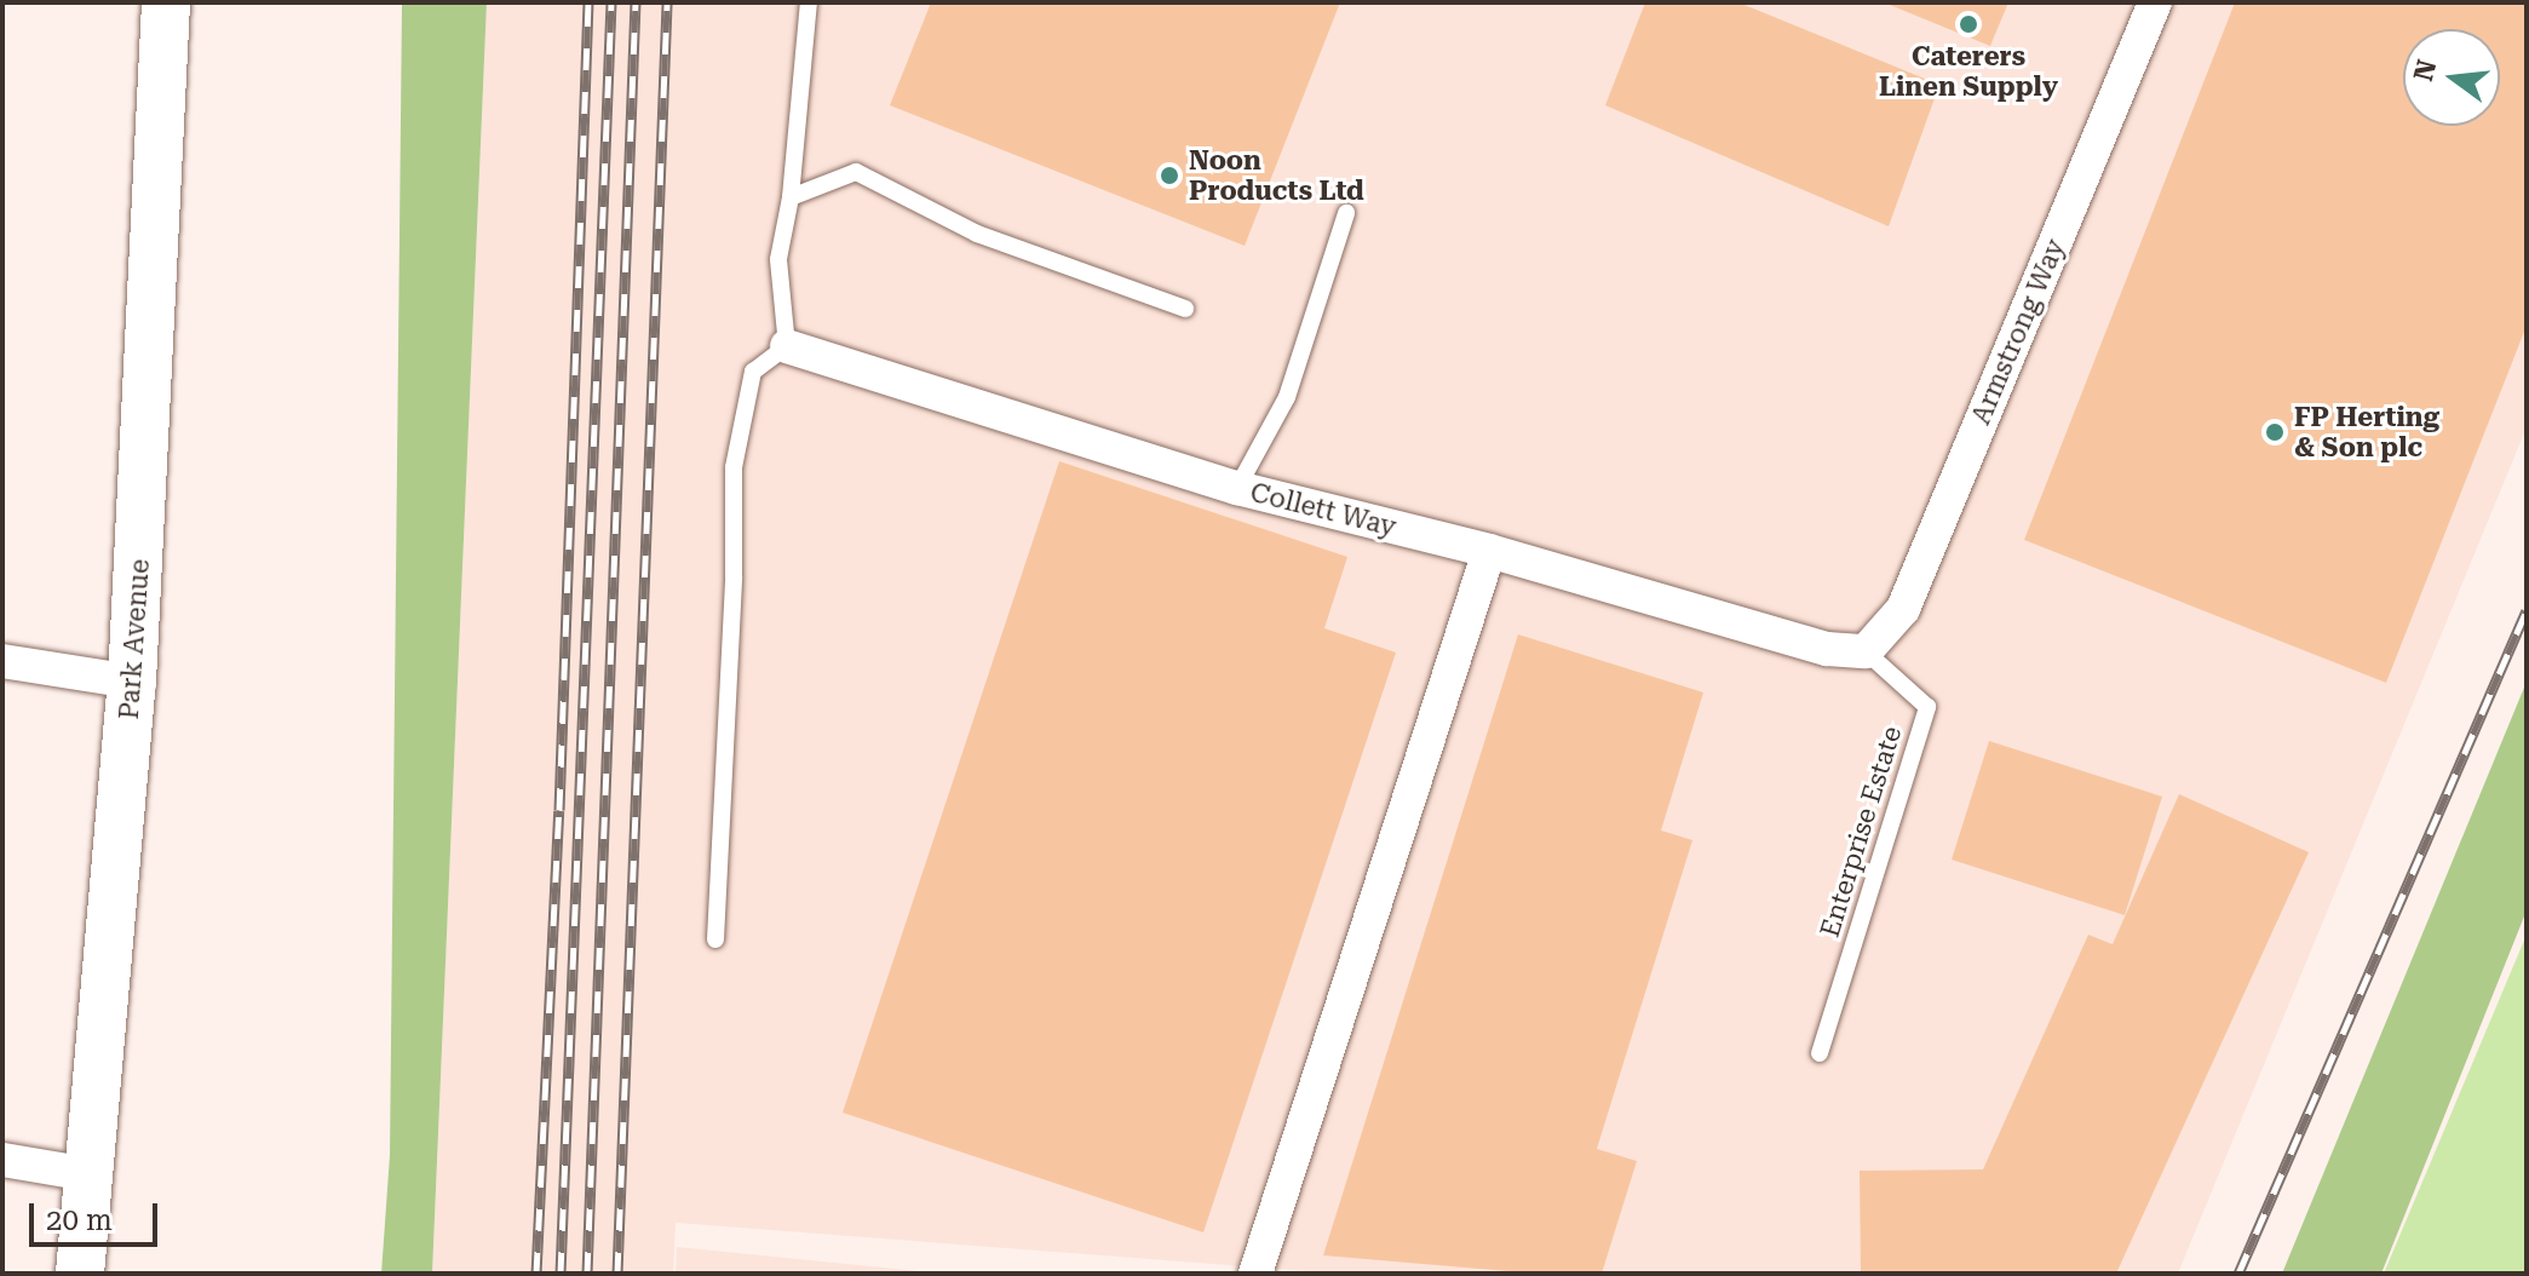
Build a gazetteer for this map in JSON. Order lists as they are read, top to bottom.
{
  "streets": {
    "street": ["Armstrong Way", "Collett Way", "Park Avenue"],
    "lane": ["Enterprise Estate"]
  },
  "crossings": [
    ["Armstrong Way", "Collett Way"],
    ["Armstrong Way", "Enterprise Estate"],
    ["Collett Way", "Enterprise Estate"]
  ],
  "places": ["Caterers Linen Supply", "Noon Products Ltd", "FP Herting & Son plc"],
  "scale_bar": "20 m",
  "north": "left"
}
